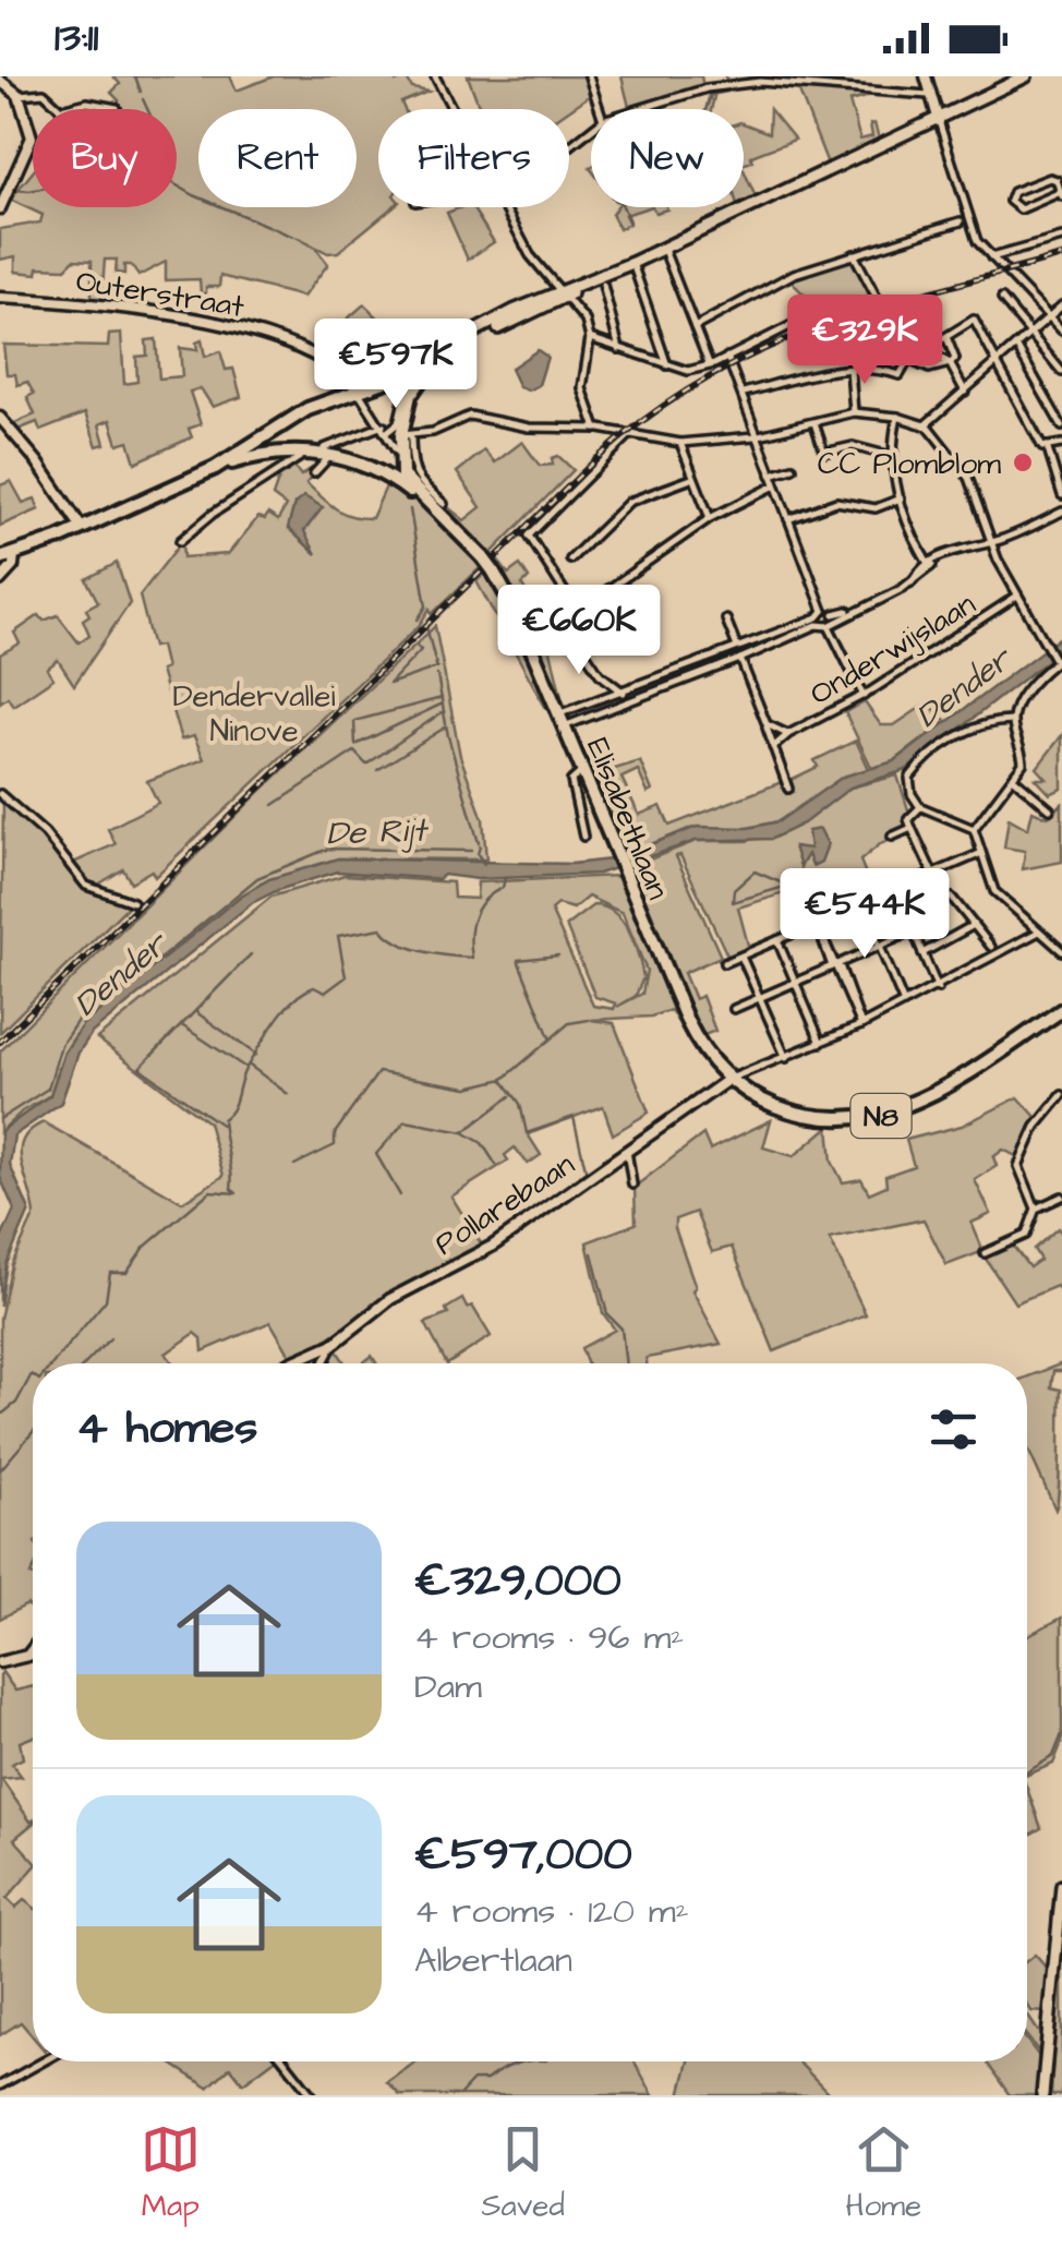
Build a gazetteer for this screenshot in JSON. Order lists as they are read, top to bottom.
{
  "streets": {
    "main road": ["Elisabethlaan", "N8"],
    "street": ["Outerstraat", "Onderwijslaan", "Pollarebaan"]
  },
  "crossings": [
    ["Outerstraat", "N8"],
    ["Elisabethlaan", "N8"],
    ["Elisabethlaan", "Pollarebaan"],
    ["N8", "Pollarebaan"]
  ],
  "water": ["Dender", "De Rijt"],
  "parks": ["Dendervallei Ninove"],
  "places": ["CC Plomblom"],
  "page": {
    "status": "13:11",
    "chip": [
      "Buy",
      "Rent",
      "Filters",
      "New"
    ],
    "price": [
      "€329K",
      "€597K",
      "€660K",
      "€544K"
    ],
    "heading": "4 homes",
    "list": [
      {
        "name": "€329,000",
        "note": "4 rooms · 96 m² · Dam"
      },
      {
        "name": "€597,000",
        "note": "4 rooms · 120 m² · Albertlaan"
      }
    ],
    "tabs": ["Map", "Saved", "Home"]
  }
}
